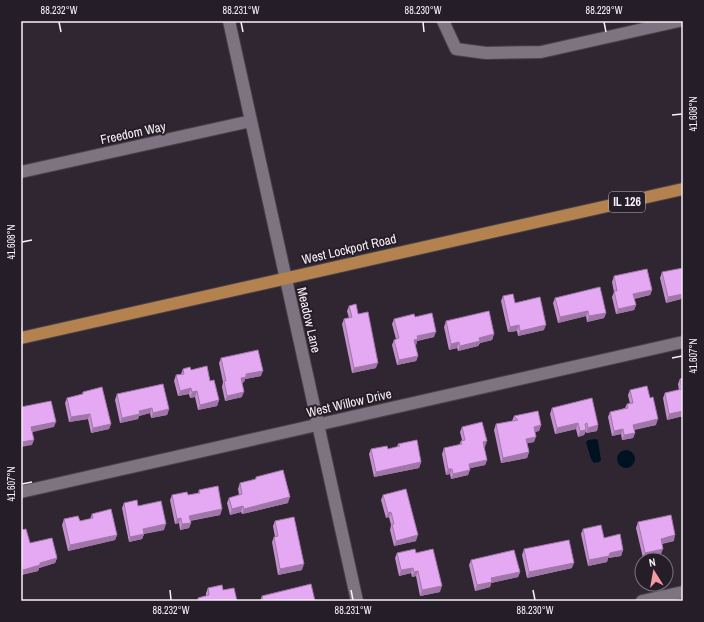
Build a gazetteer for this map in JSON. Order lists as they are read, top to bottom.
{
  "streets": {
    "main road": ["IL 126", "West Lockport Road"],
    "street": ["Freedom Way", "Meadow Lane", "West Willow Drive"]
  },
  "crossings": [
    ["Freedom Way", "Meadow Lane"],
    ["West Lockport Road", "Meadow Lane"],
    ["Meadow Lane", "West Willow Drive"]
  ],
  "north": "top",
  "coordinates": [
    "88.232°W",
    "88.231°W",
    "88.230°W",
    "88.229°W",
    "41.608°N",
    "41.607°N"
  ]
}
